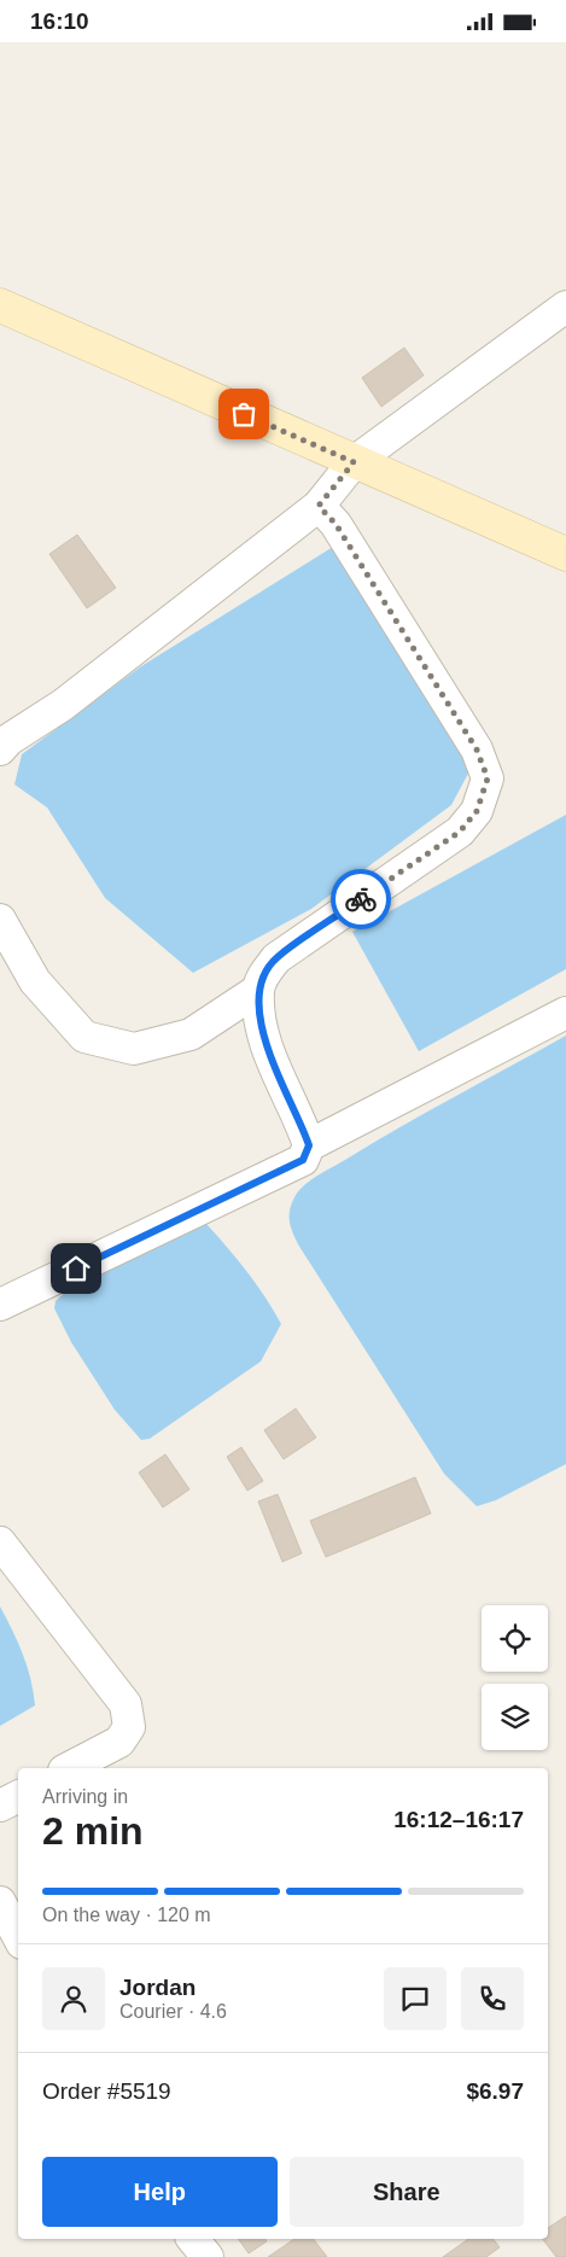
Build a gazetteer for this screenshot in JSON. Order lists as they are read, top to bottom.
{
  "page": {
    "status": "16:10",
    "heading": ["2 min", "Arriving in", "16:12–16:17"],
    "panel": [
      "Jordan",
      "Courier · 4.6",
      "Order #5519",
      "$6.97"
    ],
    "bar": "On the way · 120 m",
    "buttons": ["Help", "Share"]
  }
}
